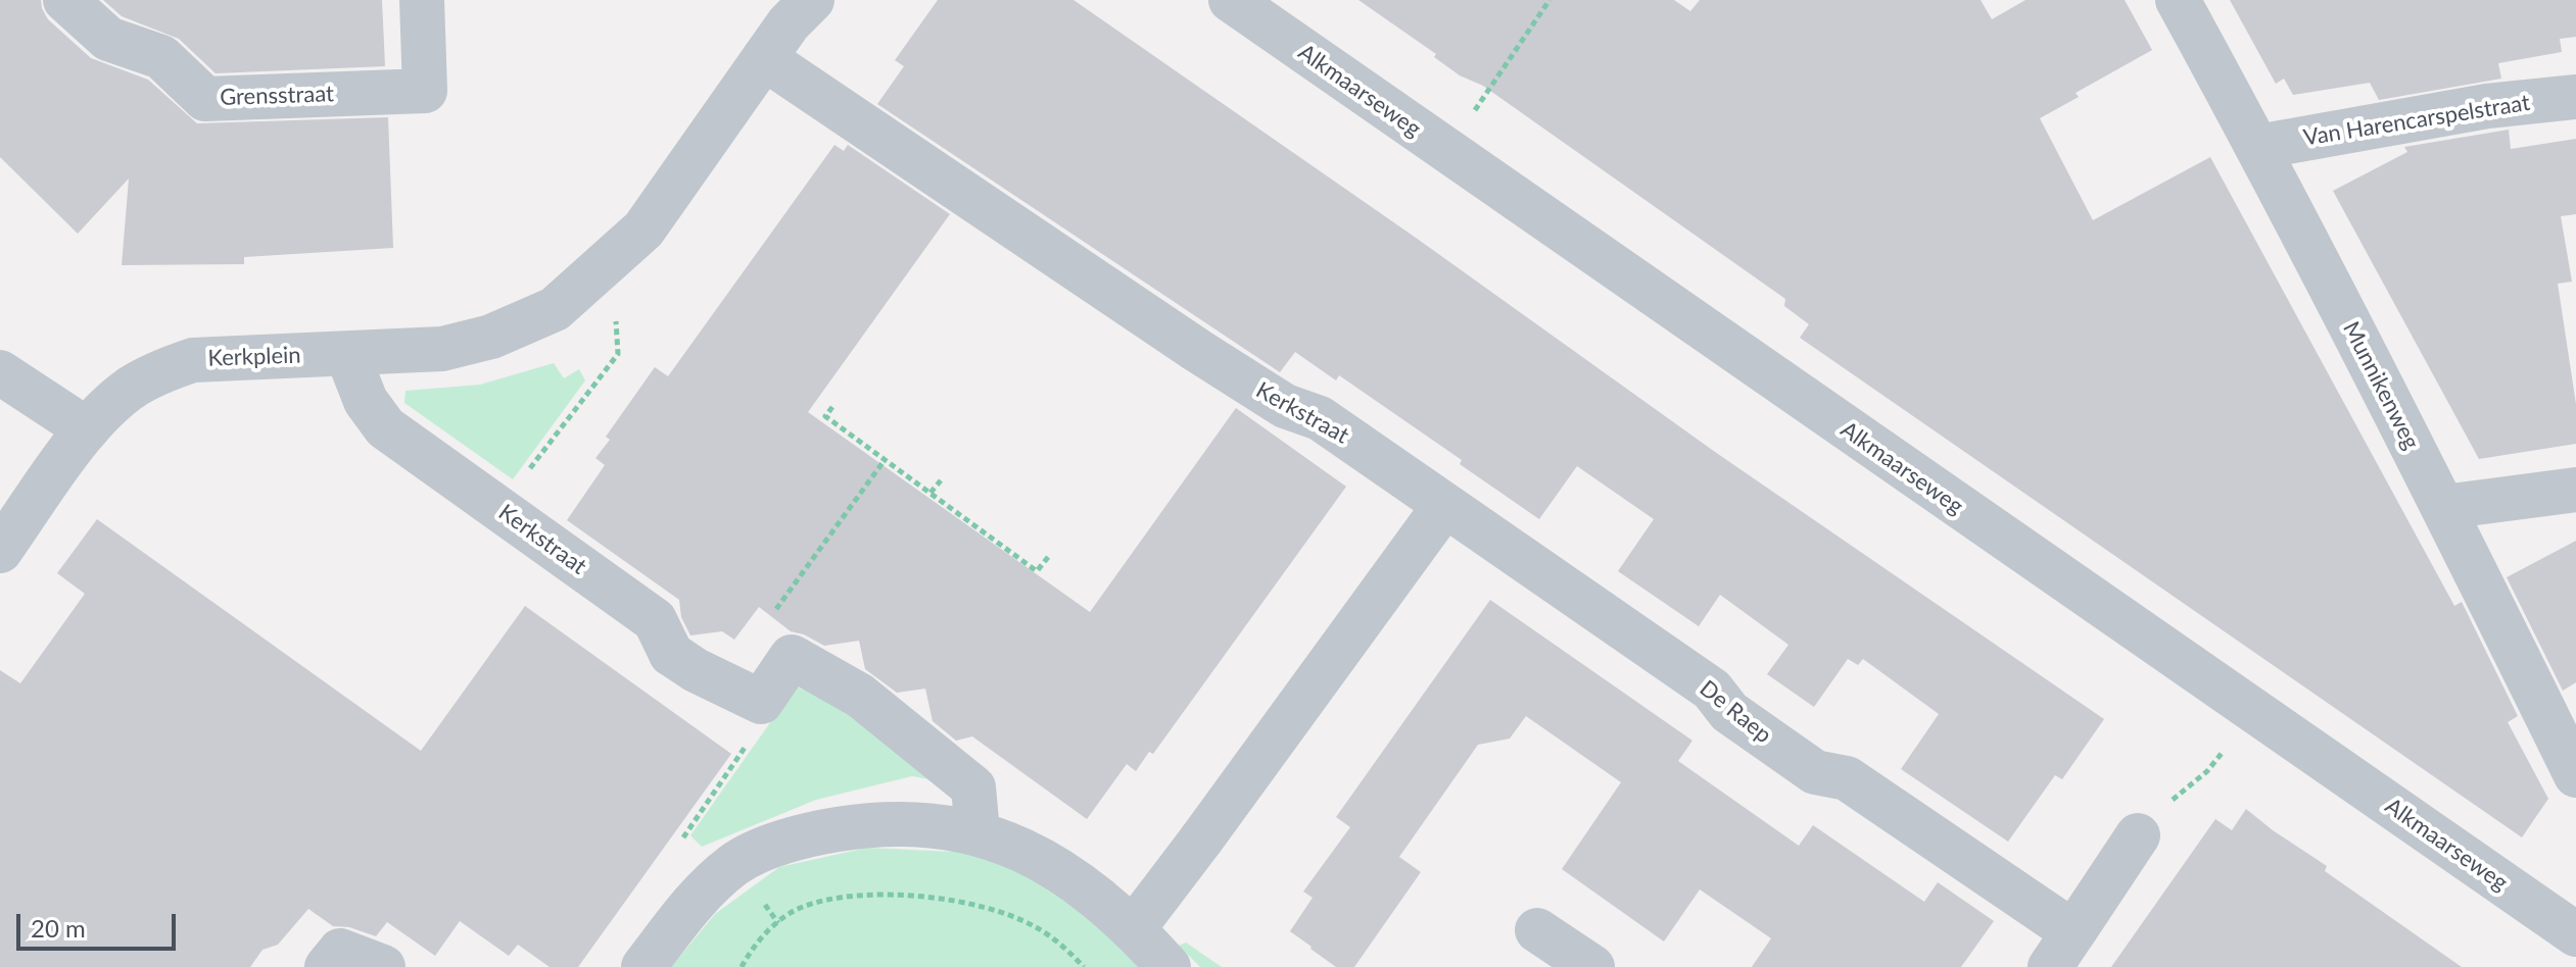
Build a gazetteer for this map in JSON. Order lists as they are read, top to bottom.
{
  "streets": {
    "street": [
      "Alkmaarseweg",
      "Grensstraat",
      "Van Harencarspelstraat",
      "Kerkplein",
      "Munnikenweg",
      "Kerkstraat",
      "De Raep"
    ]
  },
  "crossings": [
    ["Van Harencarspelstraat", "Munnikenweg"],
    ["Kerkplein", "Kerkstraat"],
    ["Kerkstraat", "De Raep"]
  ],
  "scale_bar": "20 m"
}
